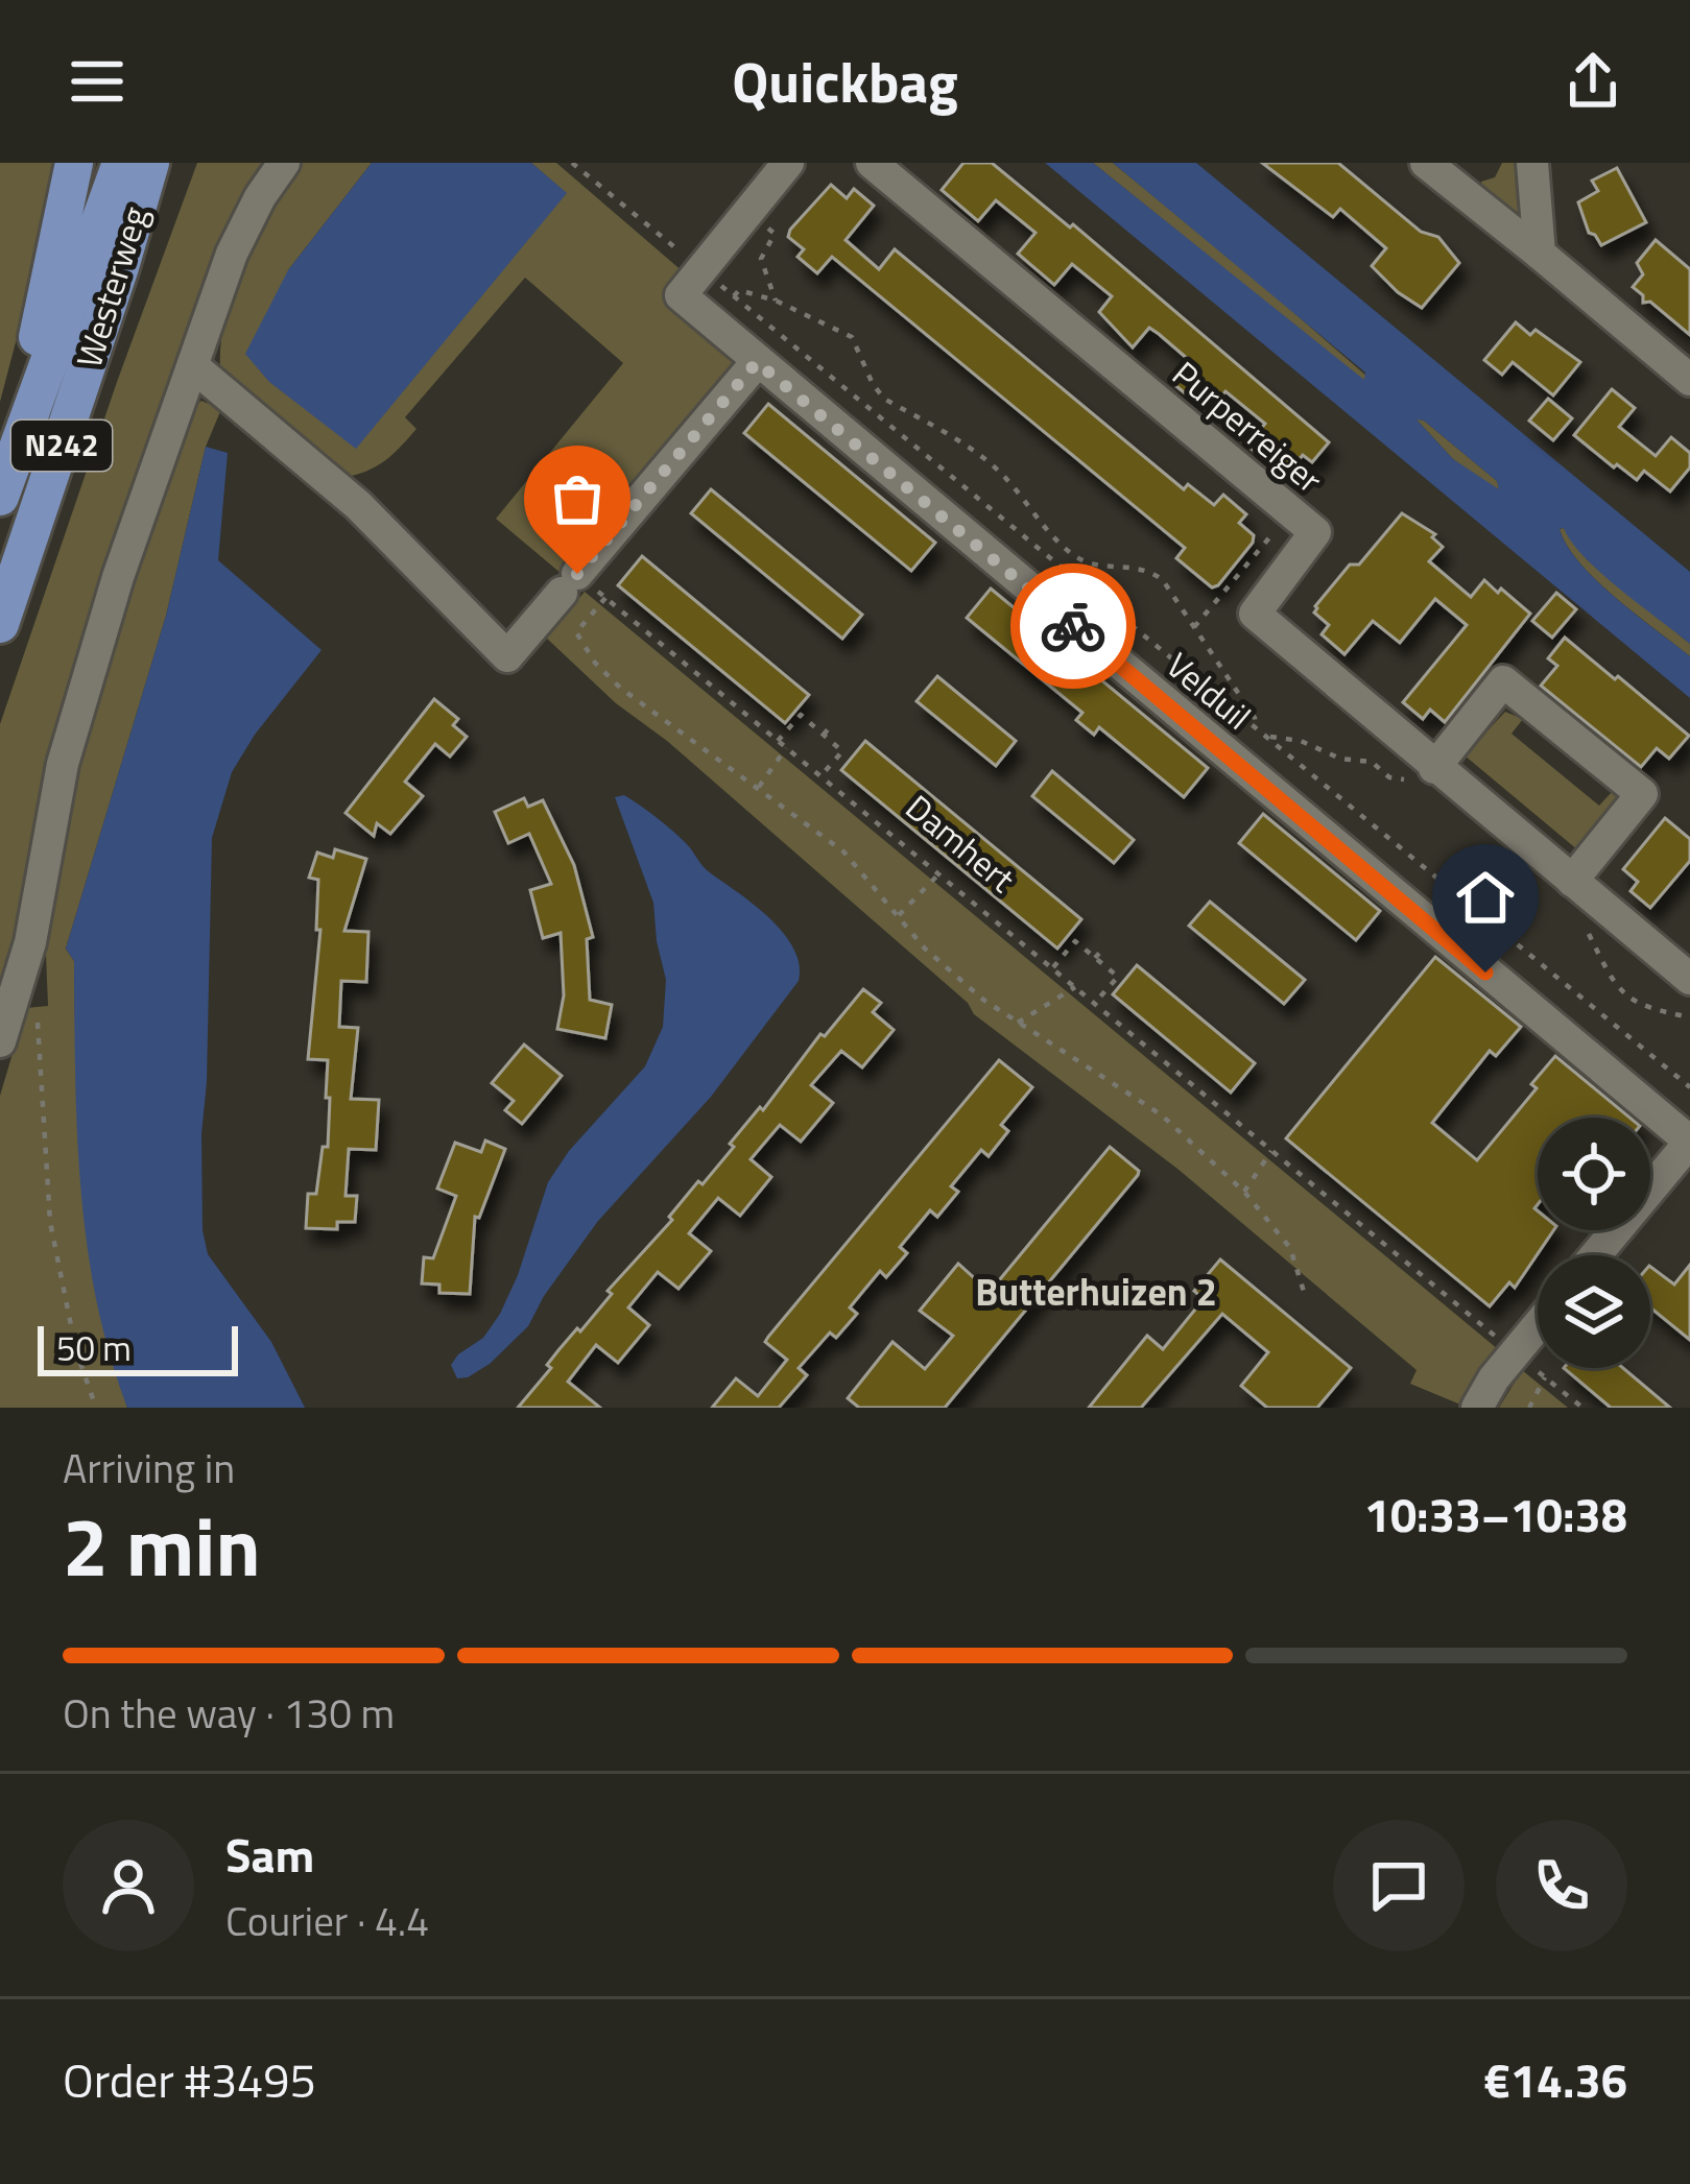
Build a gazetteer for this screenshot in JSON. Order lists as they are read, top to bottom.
{
  "streets": {
    "main road": ["Westerweg", "N242"],
    "street": ["Purperreiger", "Velduil"],
    "path": ["Damhert"]
  },
  "crossings": [
    ["Westerweg", "N242"]
  ],
  "districts": ["Butterhuizen 2"],
  "scale_bar": "50 m",
  "page": {
    "header": "Quickbag",
    "scale": "50 m",
    "heading": ["2 min", "Arriving in", "10:33–10:38"],
    "panel": [
      "Sam",
      "Courier · 4.4",
      "Order #3495",
      "€14.36"
    ],
    "bar": "On the way · 130 m"
  }
}
